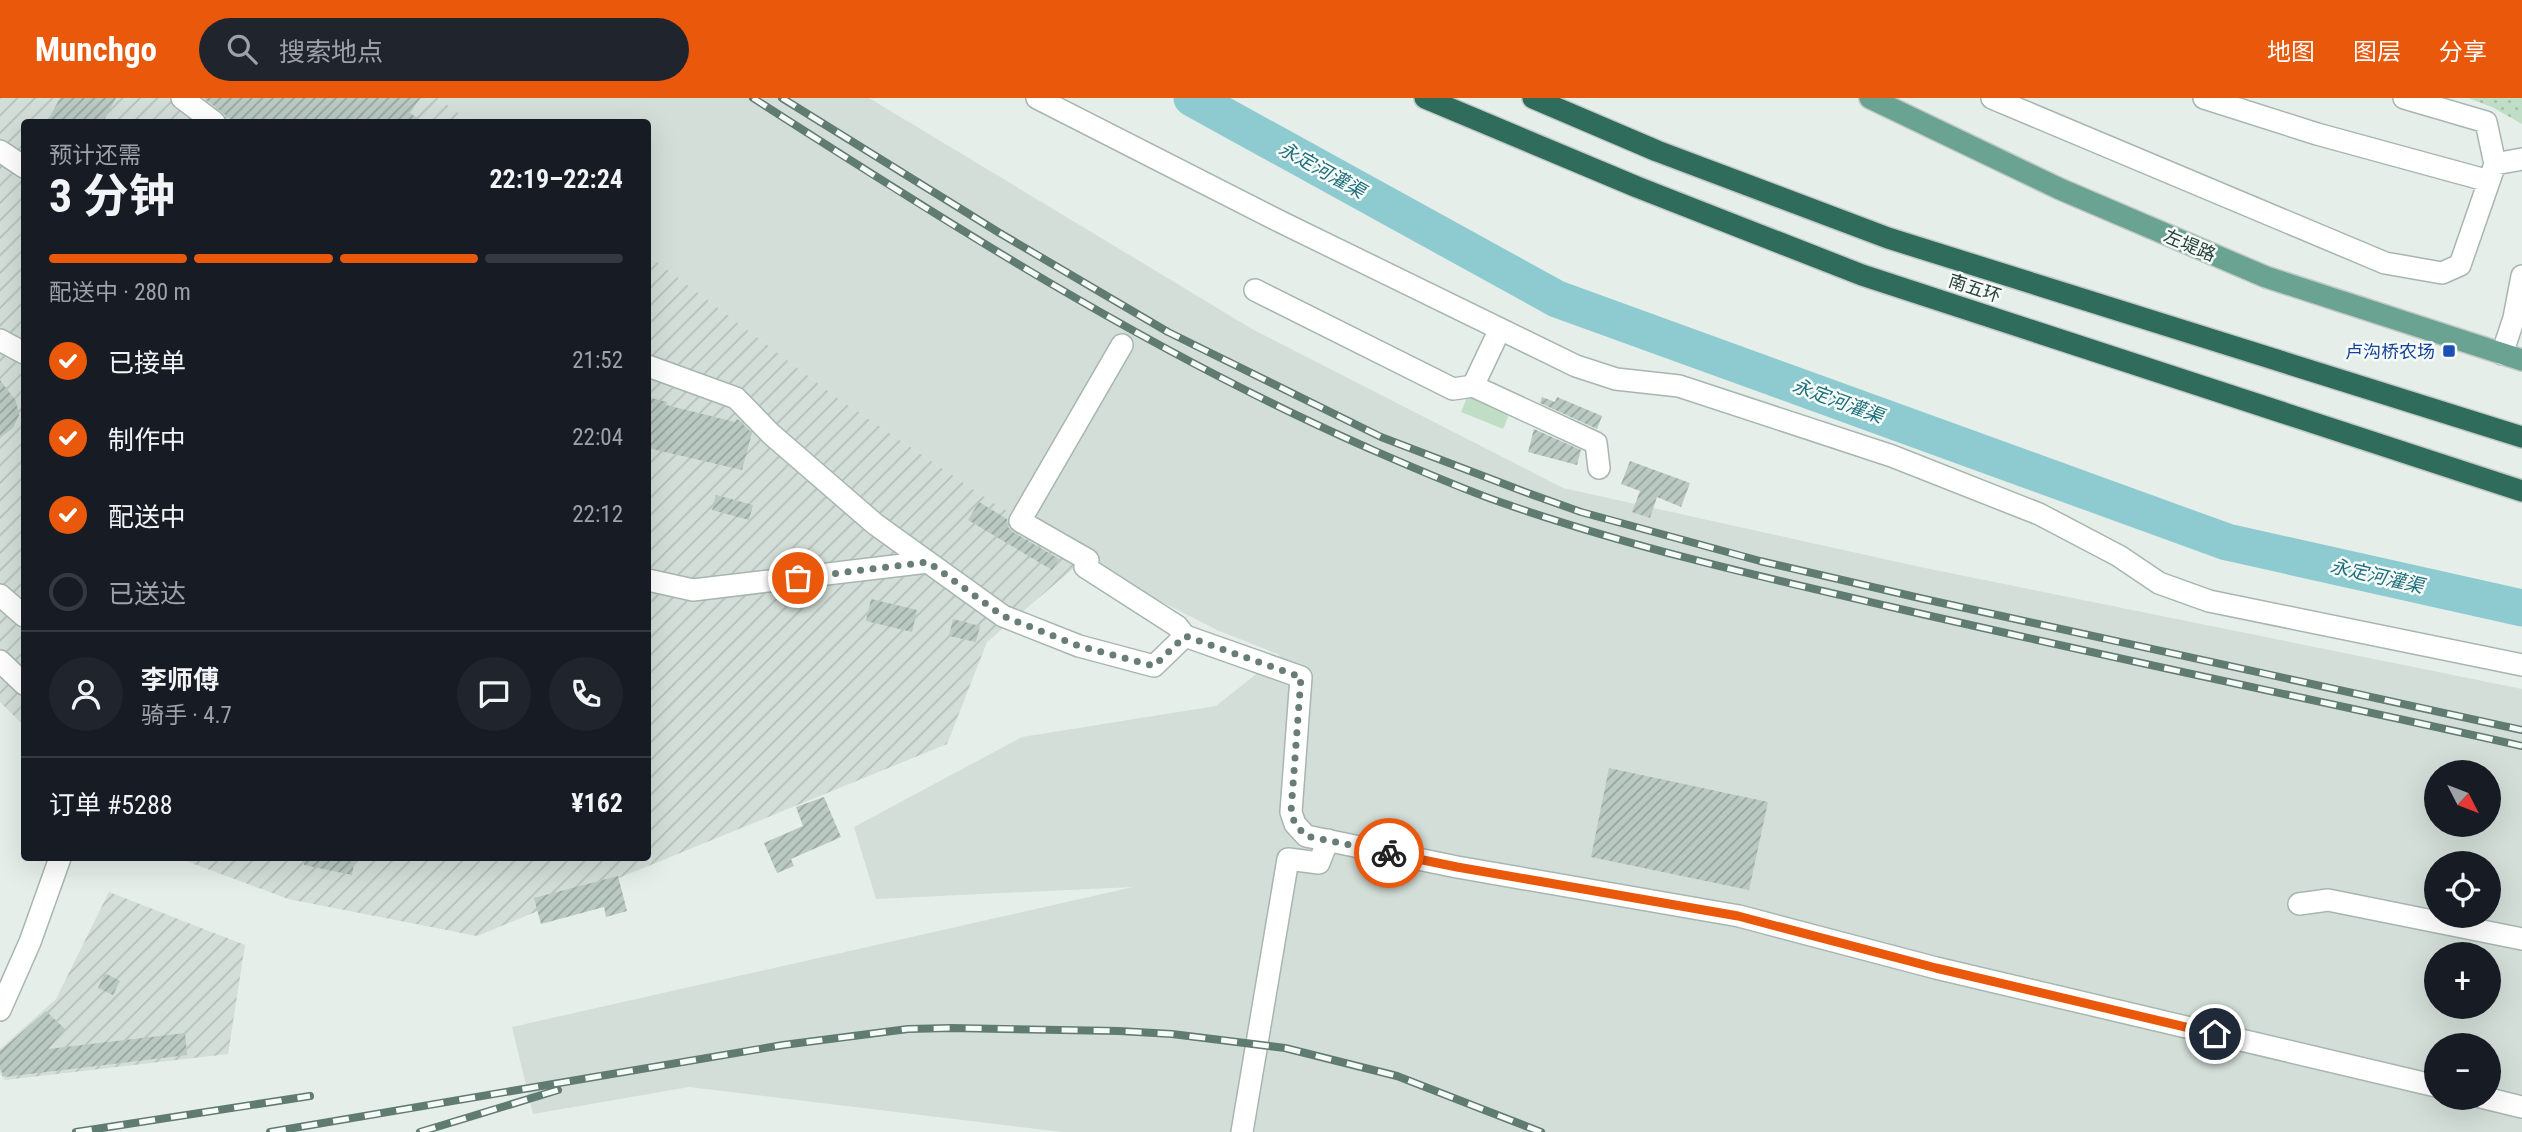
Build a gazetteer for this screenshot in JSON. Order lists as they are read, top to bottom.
{
  "streets": {
    "highway": ["南五环"],
    "main road": ["左堤路"]
  },
  "water": ["永定河灌渠"],
  "places": {
    "transit": ["卢沟桥农场"]
  },
  "north": "bottom right",
  "page": {
    "header": "Munchgo",
    "search": "搜索地点",
    "nav": ["地图", "图层", "分享"],
    "heading": ["3 分钟", "预计还需", "22:19–22:24"],
    "panel": [
      "李师傅",
      "骑手 · 4.7",
      "订单 #5288",
      "¥162"
    ],
    "bar": "配送中 · 280 m",
    "list": [
      ["已接单", "21:52"],
      ["制作中", "22:04"],
      ["配送中", "22:12"],
      "已送达"
    ],
    "map_buttons": ["+", "−"]
  }
}
